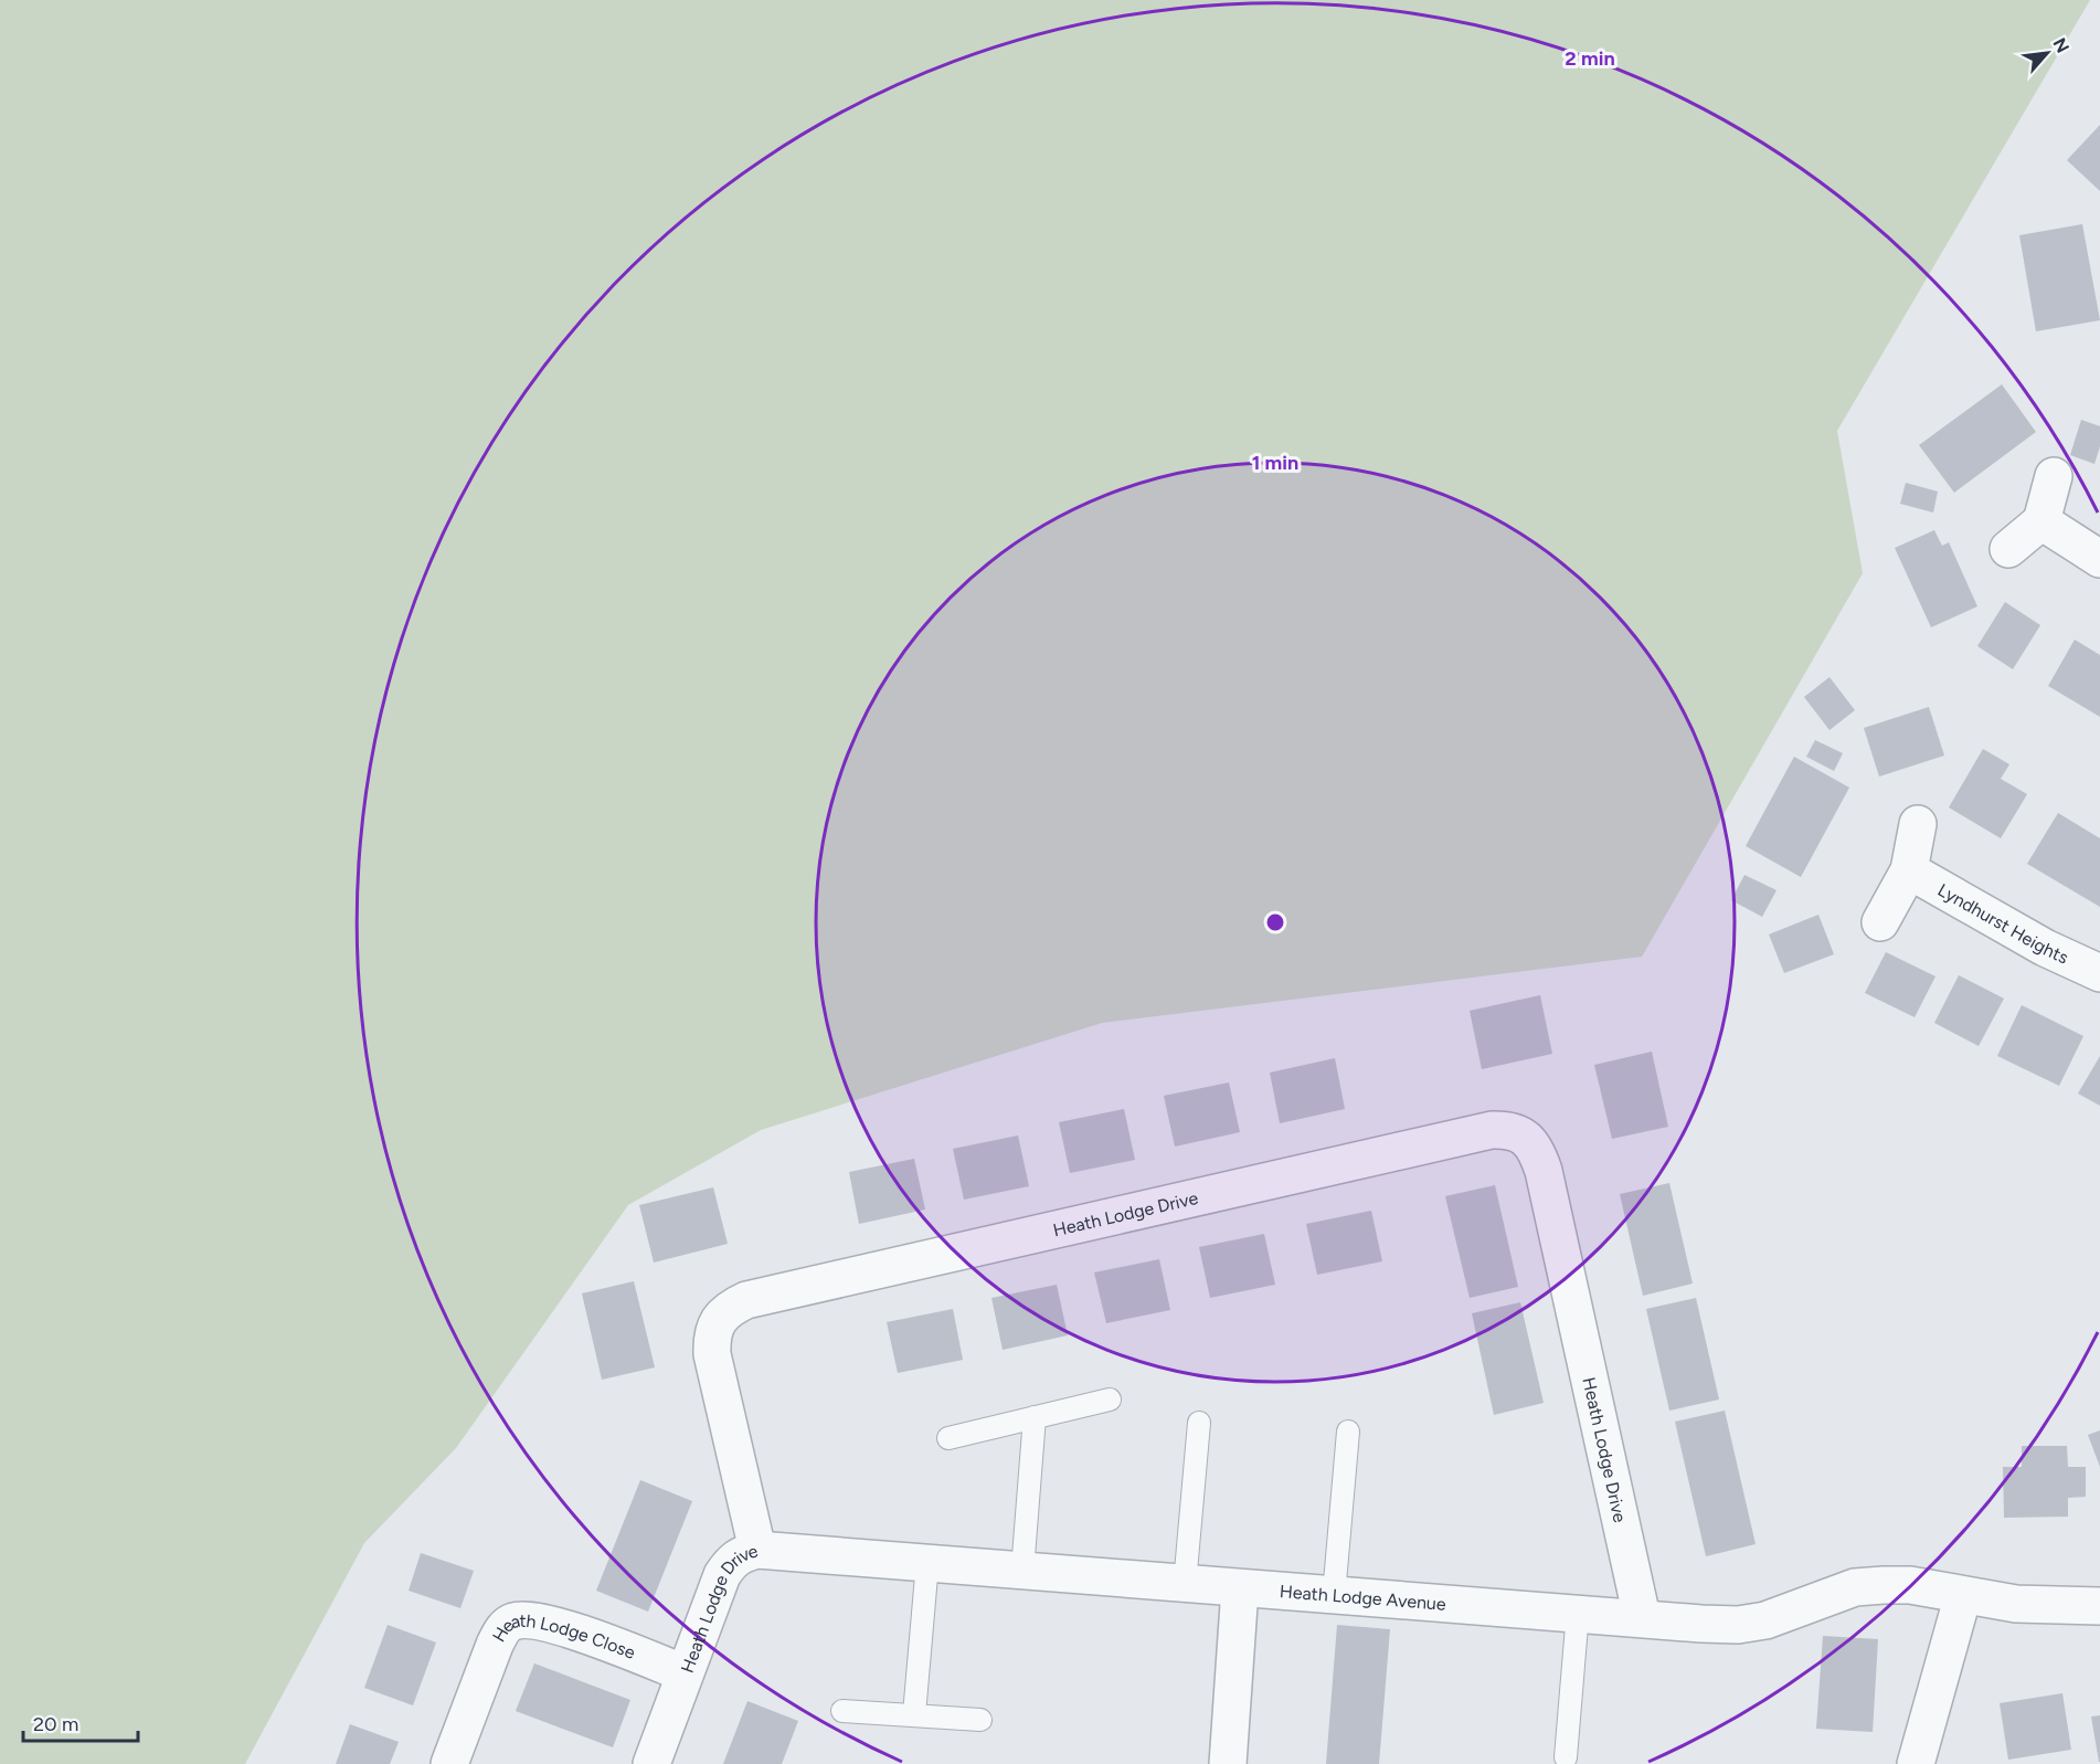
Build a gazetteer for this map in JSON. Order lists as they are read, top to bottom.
{
  "streets": {
    "street": [
      "Lyndhurst Heights",
      "Heath Lodge Drive",
      "Heath Lodge Avenue",
      "Heath Lodge Close"
    ]
  },
  "crossings": [
    ["Heath Lodge Drive", "Heath Lodge Avenue"],
    ["Heath Lodge Drive", "Heath Lodge Close"]
  ],
  "scale_bar": "20 m",
  "north": "top right",
  "rings": ["2 min", "1 min"]
}
